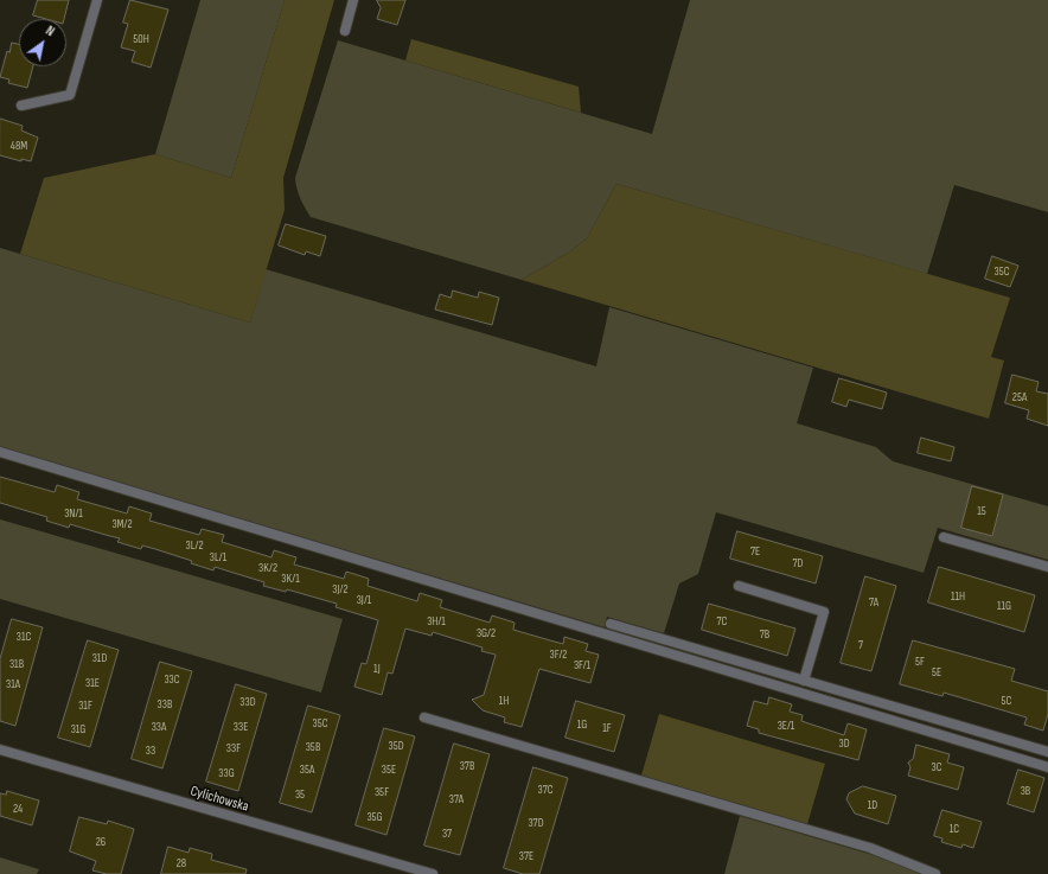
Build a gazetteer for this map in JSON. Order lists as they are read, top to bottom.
{
  "streets": {
    "street": ["Cylichowska"]
  },
  "house_numbers": [
    "50H",
    "48M",
    "35C",
    "25A",
    "15",
    "3N/1",
    "3M/2",
    "3L/2",
    "7E",
    "3L/1",
    "7D",
    "3K/2",
    "3K/1",
    "3J/2",
    "11H",
    "3J/1",
    "7A",
    "11G",
    "3H/1",
    "7C",
    "3G/2",
    "7B",
    "31C",
    "7",
    "3F/2",
    "31D",
    "5F",
    "31B",
    "3F/1",
    "1J",
    "5E",
    "33C",
    "31E",
    "31A",
    "1H",
    "5C",
    "33D",
    "33B",
    "31F",
    "35C",
    "1G",
    "3E/1",
    "33A",
    "33E",
    "1F",
    "31G",
    "3D",
    "35D",
    "35B",
    "33F",
    "33",
    "37B",
    "3C",
    "35A",
    "35E",
    "33G",
    "37C",
    "3B",
    "35F",
    "35",
    "37A",
    "1D",
    "24",
    "35G",
    "37D",
    "1C",
    "37",
    "26",
    "37E",
    "28"
  ],
  "north": "top right"
}
